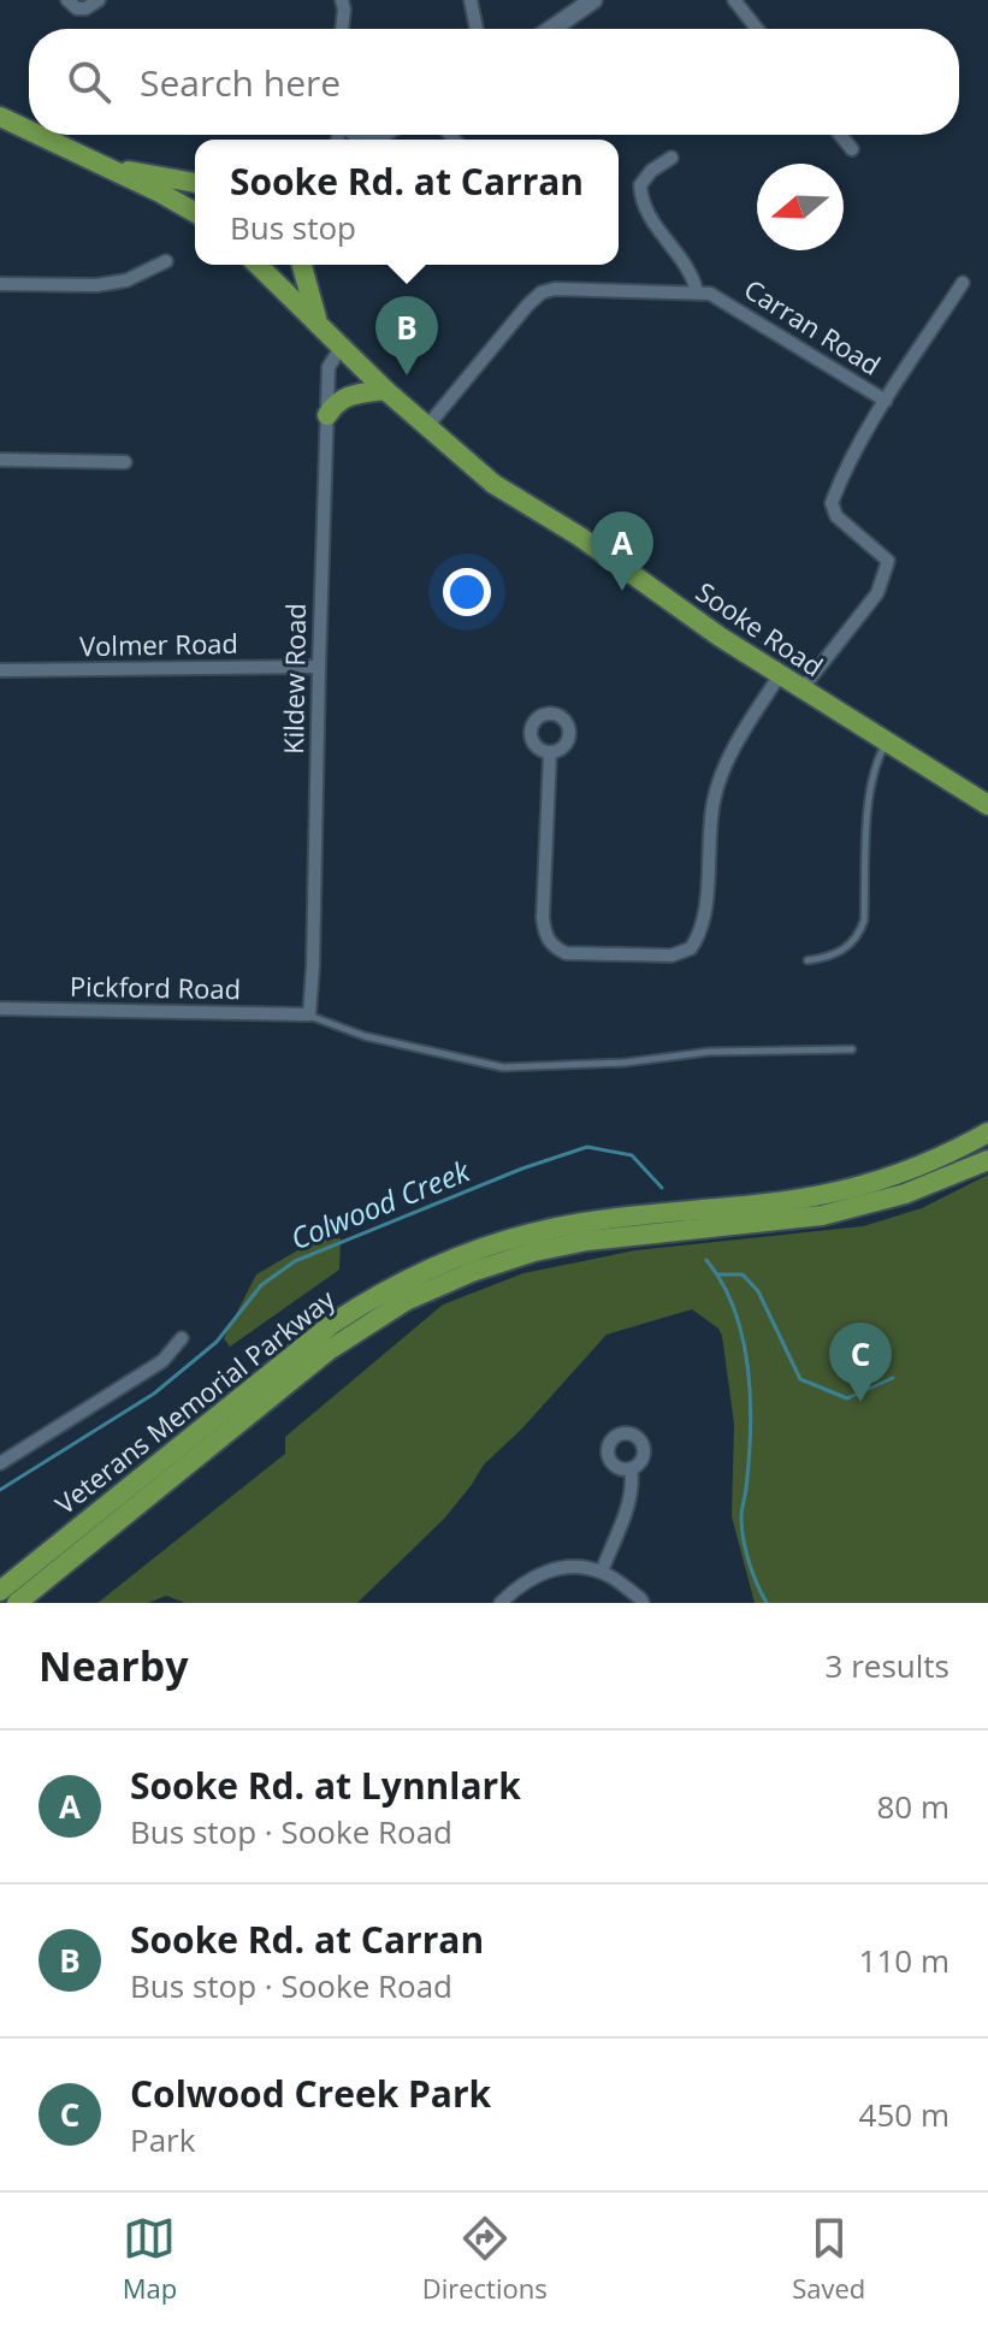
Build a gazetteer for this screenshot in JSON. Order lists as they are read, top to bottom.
{
  "streets": {
    "main road": ["Sooke Road", "Veterans Memorial Parkway"],
    "street": [
      "Carran Road",
      "Volmer Road",
      "Kildew Road",
      "Pickford Road"
    ]
  },
  "crossings": [
    ["Carran Road", "Sooke Road"],
    ["Sooke Road", "Kildew Road"],
    ["Volmer Road", "Kildew Road"],
    ["Kildew Road", "Pickford Road"]
  ],
  "water": ["Colwood Creek"],
  "north": "left",
  "page": {
    "search": "Search here",
    "popup": ["Sooke Rd. at Carran", "Bus stop"],
    "pins": ["B", "A", "C"],
    "heading": ["Nearby", "3 results"],
    "list": [
      {
        "mark": "A",
        "name": "Sooke Rd. at Lynnlark",
        "note": "Bus stop · Sooke Road",
        "value": "80 m"
      },
      {
        "mark": "B",
        "name": "Sooke Rd. at Carran",
        "note": "Bus stop · Sooke Road",
        "value": "110 m"
      },
      {
        "mark": "C",
        "name": "Colwood Creek Park",
        "note": "Park",
        "value": "450 m"
      }
    ],
    "nav": ["Map", "Directions", "Saved"]
  }
}
